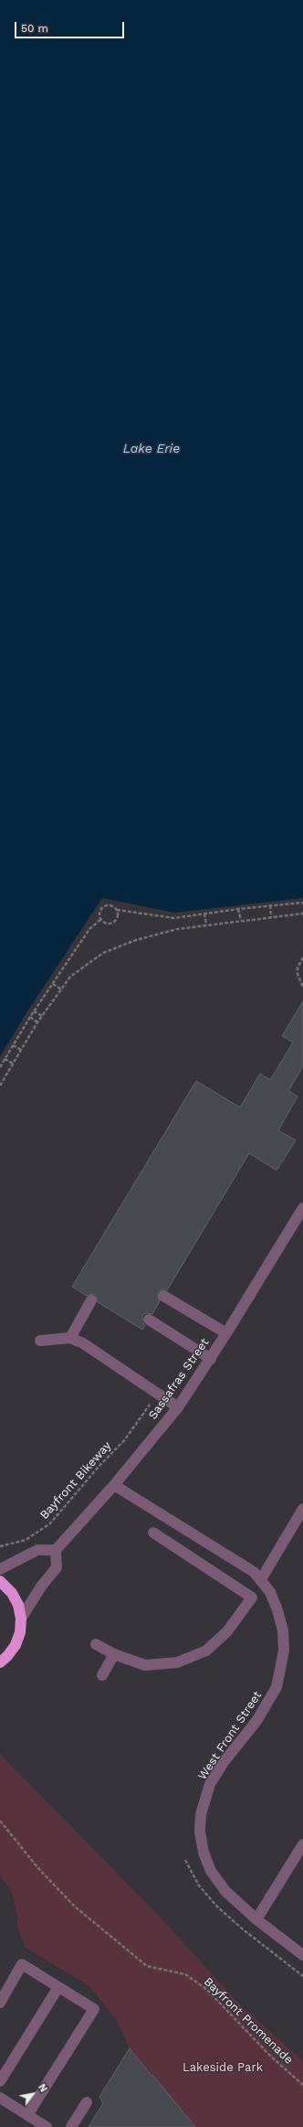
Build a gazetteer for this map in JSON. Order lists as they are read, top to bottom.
{
  "streets": {
    "street": ["Sassafras Street", "West Front Street"],
    "path": ["Bayfront Bikeway", "Bayfront Promenade"]
  },
  "crossings": [
    ["Sassafras Street", "West Front Street"]
  ],
  "water": ["Lake Erie"],
  "parks": ["Lakeside Park"],
  "scale_bar": "50 m",
  "north": "top right"
}
